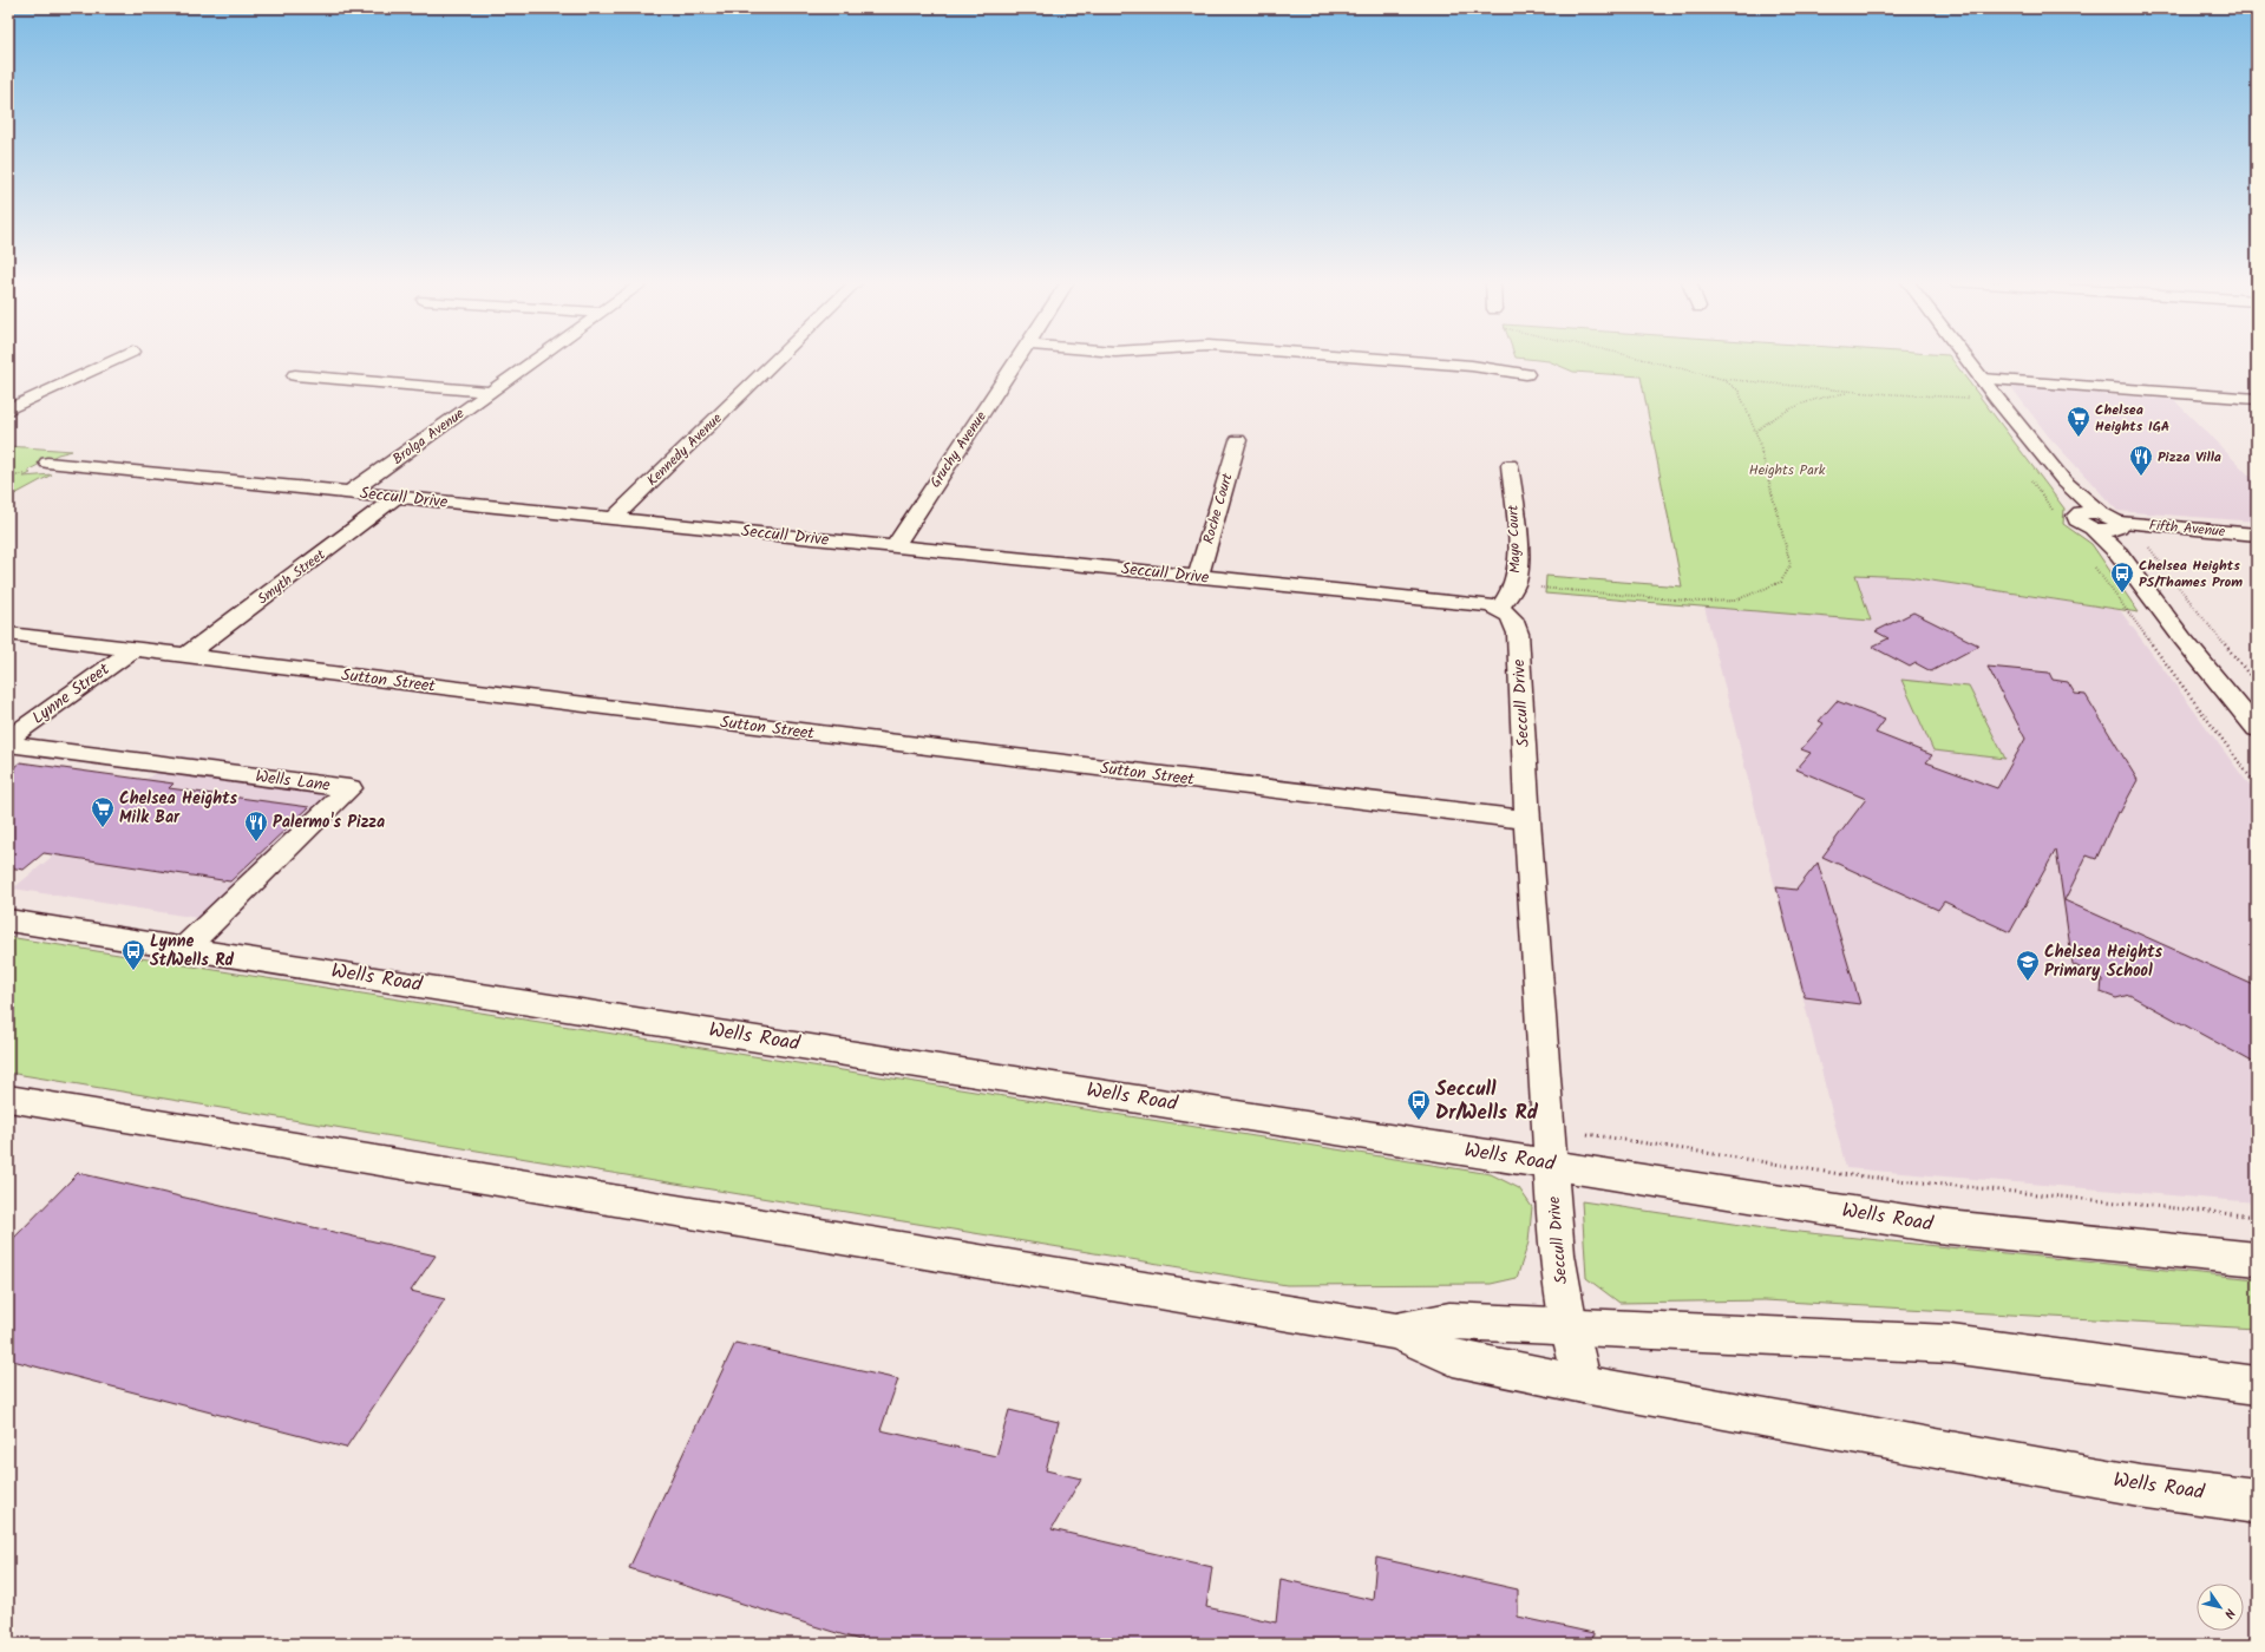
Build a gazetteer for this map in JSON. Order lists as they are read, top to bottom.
{
  "streets": {
    "street": [
      "Brolga Avenue",
      "Kennedy Avenue",
      "Gruchy Avenue",
      "Seccull Drive",
      "Roche Court",
      "Fifth Avenue",
      "Mayo Court",
      "Smyth Street",
      "Sutton Street",
      "Lynne Street",
      "Wells Lane",
      "Wells Road"
    ]
  },
  "crossings": [
    ["Brolga Avenue", "Seccull Drive"],
    ["Kennedy Avenue", "Seccull Drive"],
    ["Gruchy Avenue", "Seccull Drive"],
    ["Seccull Drive", "Roche Court"],
    ["Seccull Drive", "Mayo Court"],
    ["Seccull Drive", "Smyth Street"],
    ["Seccull Drive", "Sutton Street"],
    ["Seccull Drive", "Wells Road"],
    ["Smyth Street", "Sutton Street"],
    ["Sutton Street", "Lynne Street"],
    ["Wells Lane", "Wells Road"]
  ],
  "parks": ["Heights Park"],
  "places": {
    "supermarket": ["Chelsea Heights IGA", "Chelsea Heights Milk Bar"],
    "restaurant": ["Pizza Villa", "Palermo's Pizza"],
    "bus stop": ["Chelsea Heights PS/Thames Prom", "Lynne St/Wells Rd", "Seccull Dr/Wells Rd"],
    "school or university": ["Chelsea Heights Primary School"]
  },
  "north": "bottom right"
}
